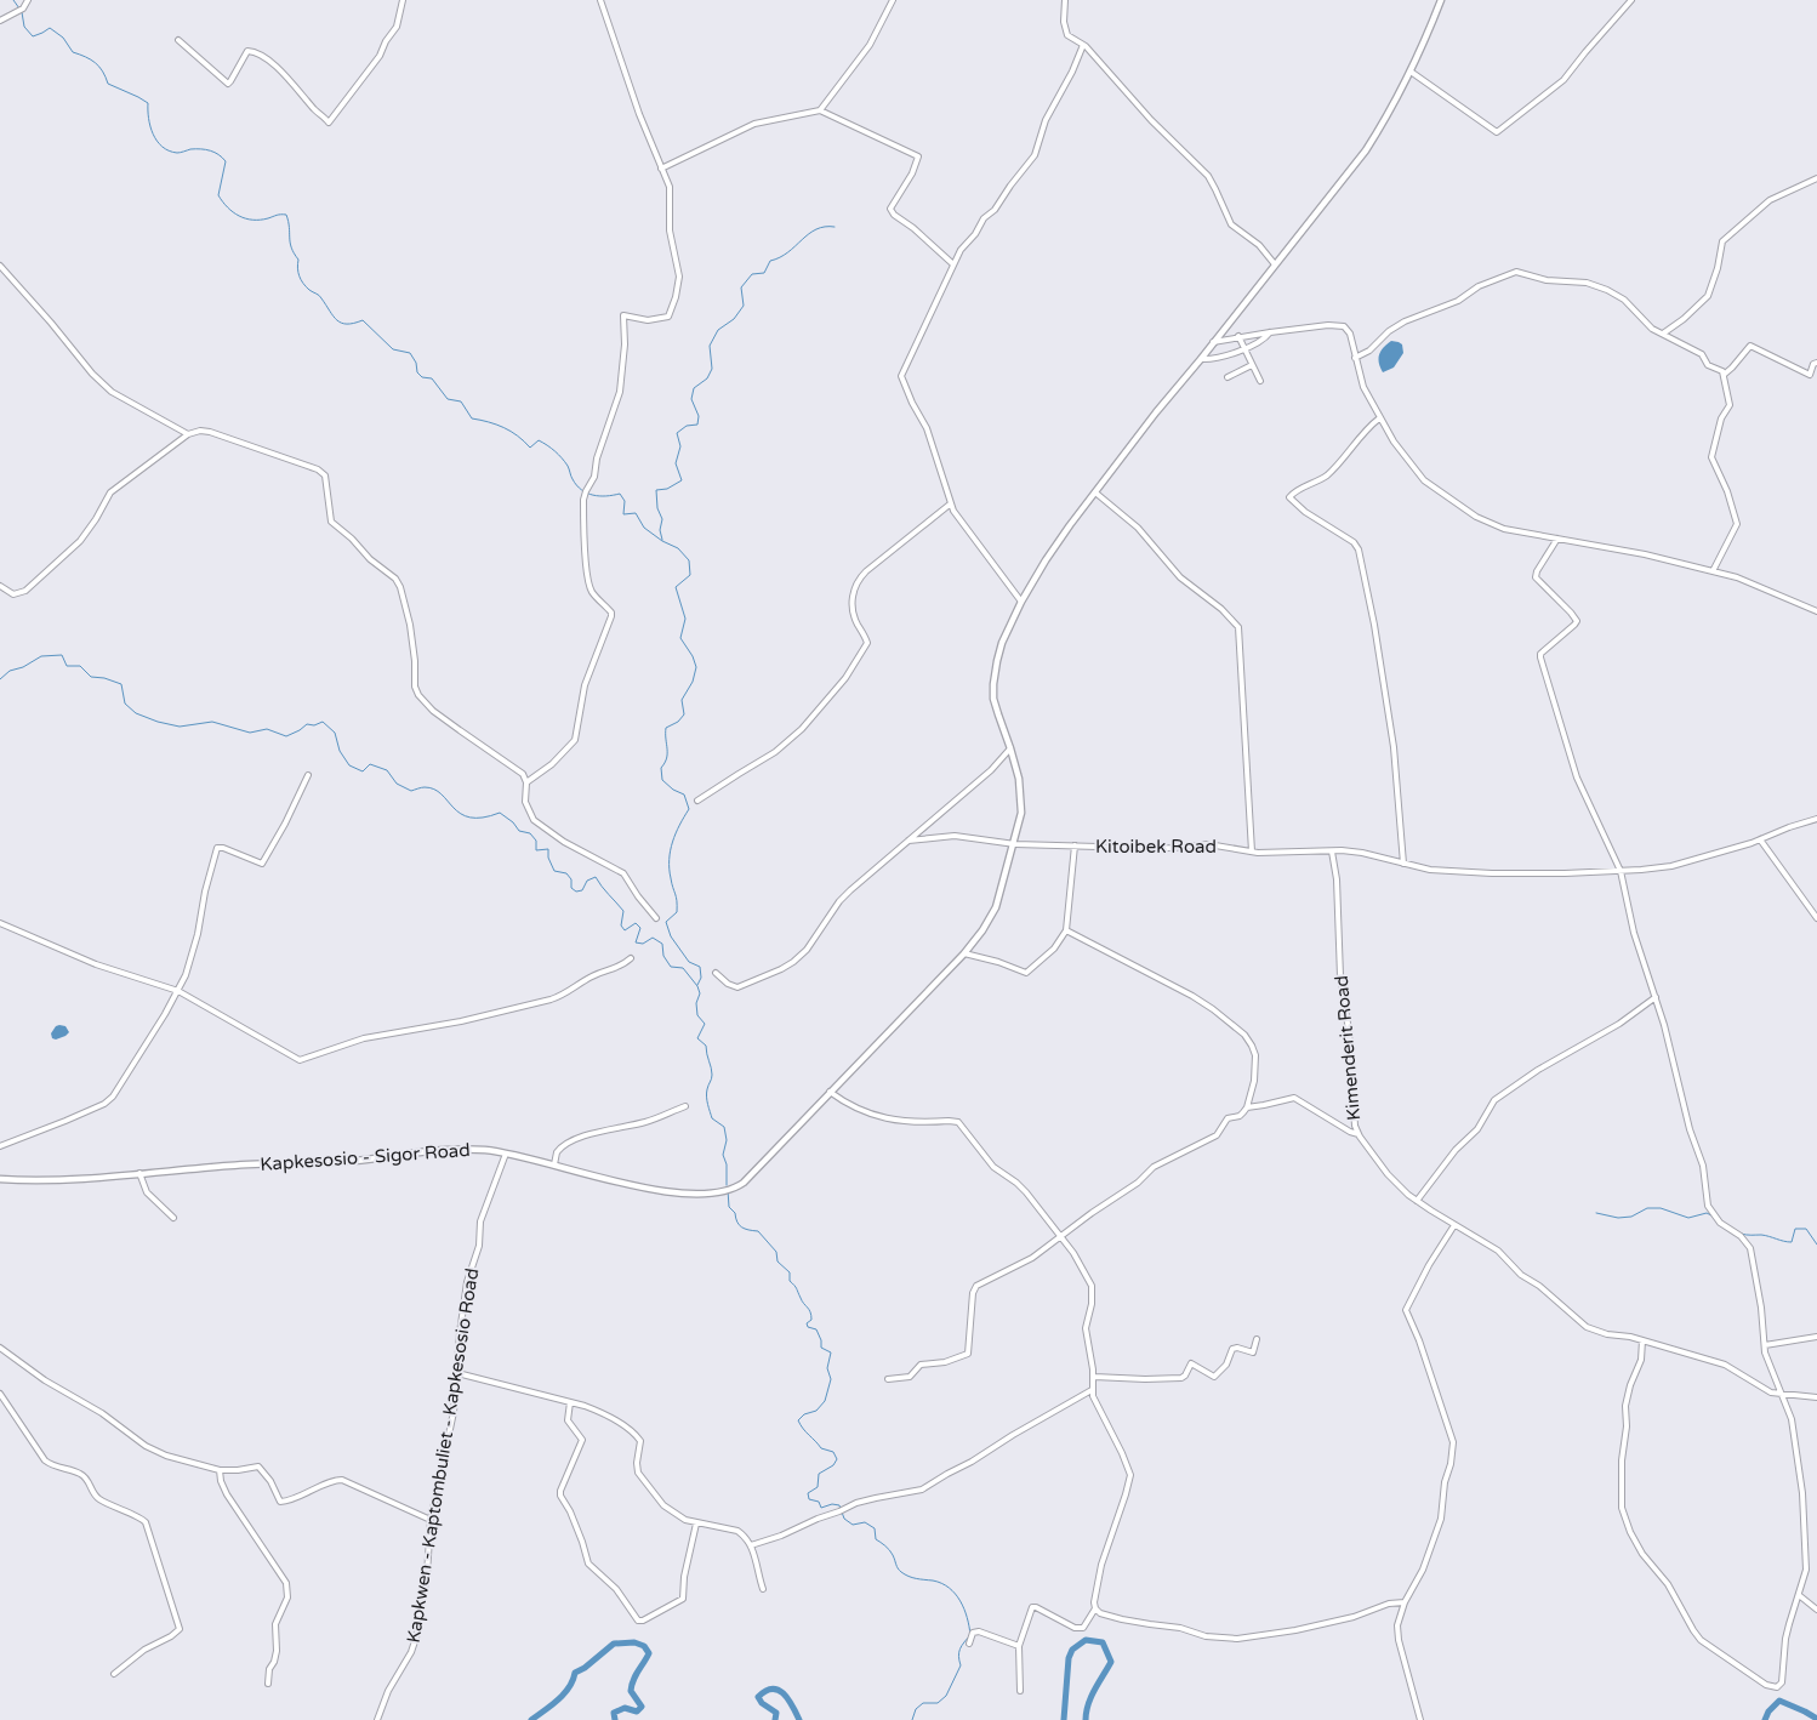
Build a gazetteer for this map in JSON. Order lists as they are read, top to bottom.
{
  "streets": {
    "main road": ["Kapkesosio - Sigor Road"],
    "street": ["Kitoibek Road", "Kimenderit Road", "Kapkwen - Kaptombuliet - Kapkesosio Road"]
  },
  "crossings": [
    ["Kitoibek Road", "Kimenderit Road"],
    ["Kapkesosio - Sigor Road", "Kapkwen - Kaptombuliet - Kapkesosio Road"]
  ]
}
